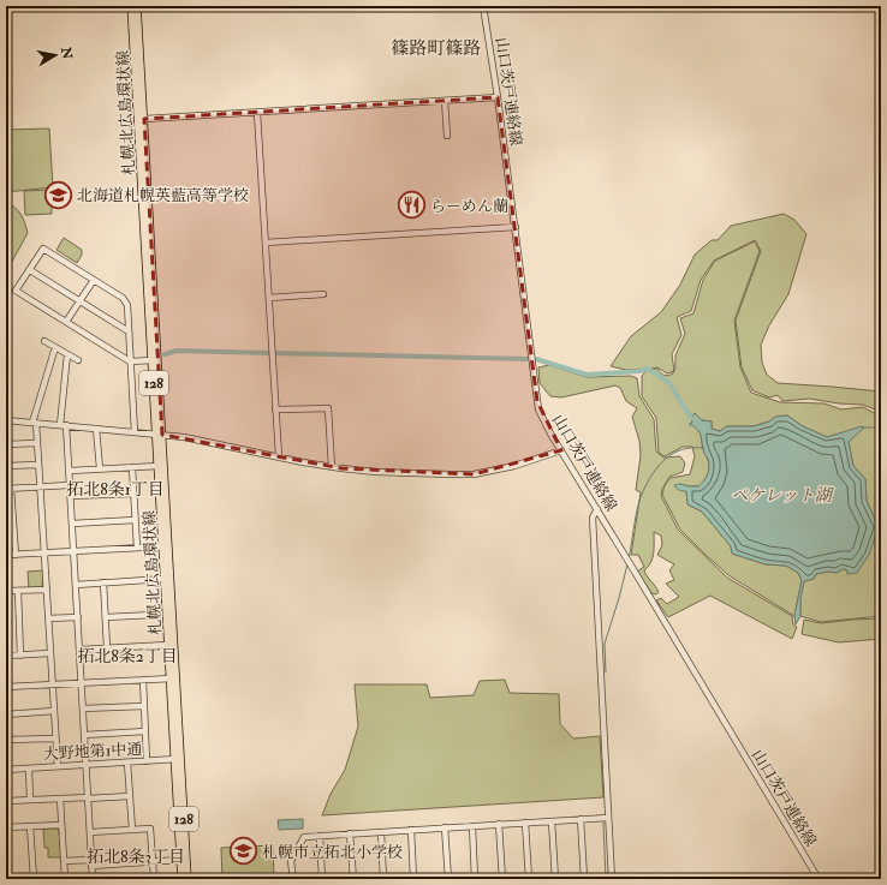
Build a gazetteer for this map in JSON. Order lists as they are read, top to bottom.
{
  "streets": {
    "main road": ["札幌北広島環状線", "128"],
    "street": ["山口茨戸連絡線", "大野地第1中通"]
  },
  "crossings": [
    ["札幌北広島環状線", "大野地第1中通"]
  ],
  "districts": [
    "篠路町篠路",
    "拓北8条1丁目",
    "拓北8条2丁目",
    "拓北8条3丁目"
  ],
  "water": ["ペケレット湖"],
  "places": {
    "school or university": ["北海道札幌英藍高等学校", "札幌市立拓北小学校"],
    "restaurant": ["らーめん蘭"]
  },
  "north": "right"
}
